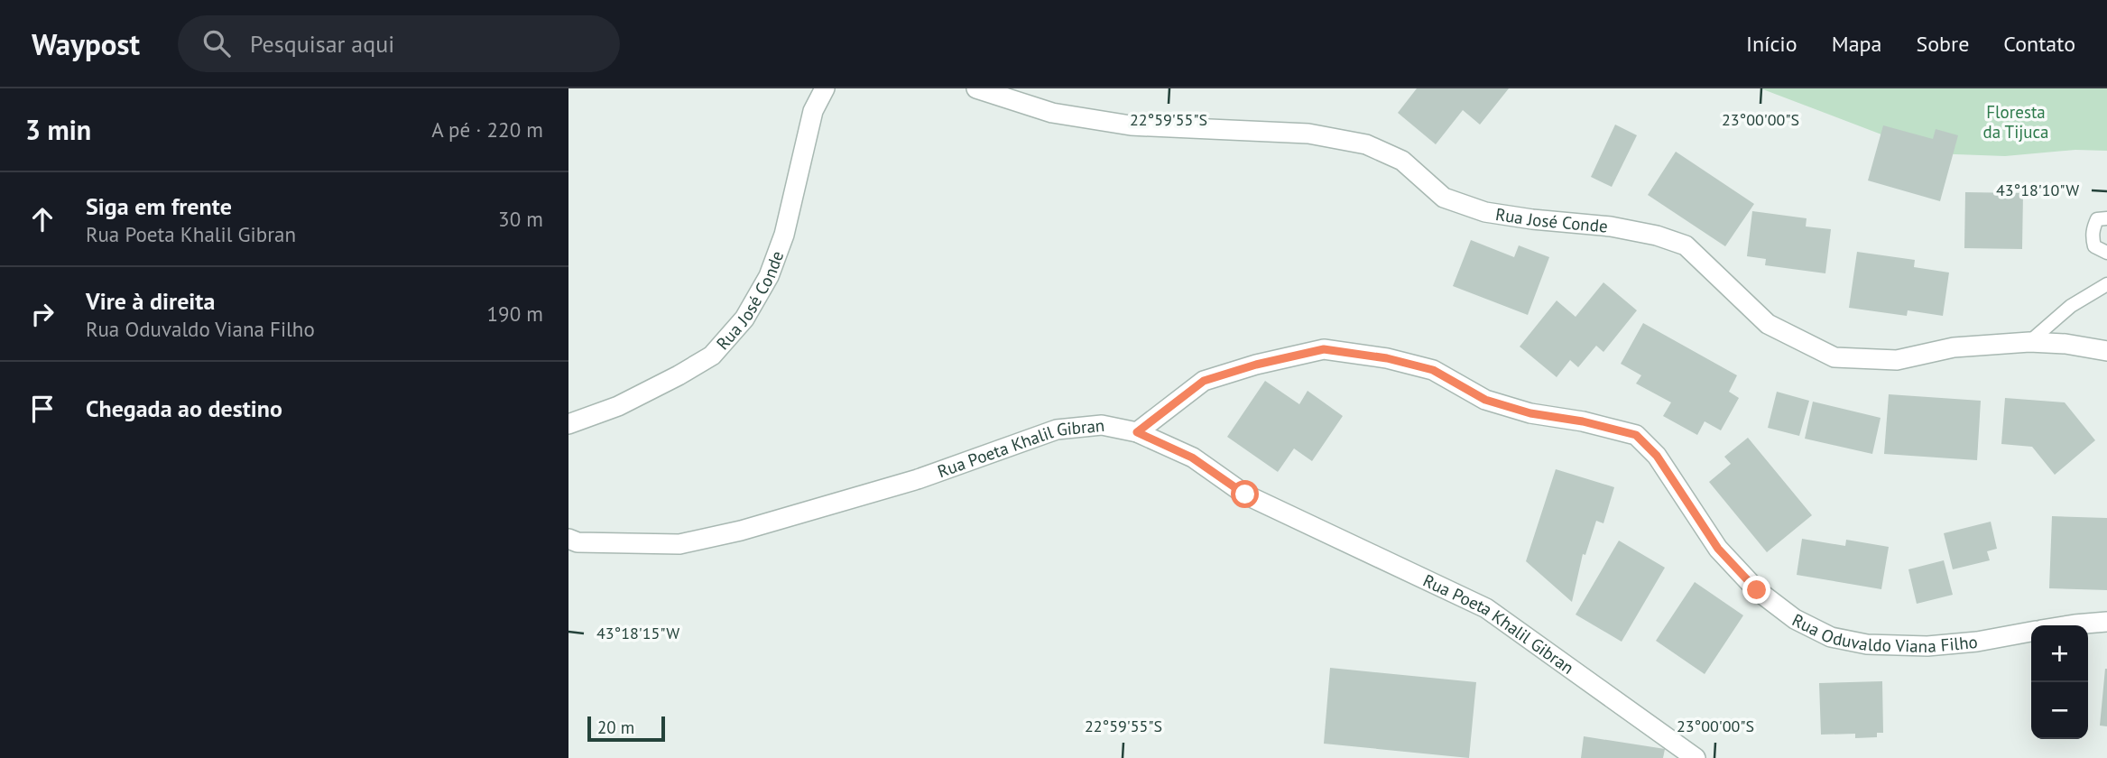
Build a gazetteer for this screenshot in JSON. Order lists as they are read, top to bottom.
{
  "streets": {
    "street": ["Rua José Conde", "Rua Poeta Khalil Gibran", "Rua Oduvaldo Viana Filho"]
  },
  "crossings": [
    ["Rua Poeta Khalil Gibran", "Rua Oduvaldo Viana Filho"]
  ],
  "parks": ["Floresta da Tijuca"],
  "scale_bar": "20 m",
  "page": {
    "header": "Waypost",
    "search": "Pesquisar aqui",
    "nav": [
      "Início",
      "Mapa",
      "Sobre",
      "Contato"
    ],
    "heading": ["3 min", "A pé · 220 m"],
    "list": [
      ["Siga em frente", "Rua Poeta Khalil Gibran", "30 m"],
      ["Vire à direita", "Rua Oduvaldo Viana Filho", "190 m"],
      "Chegada ao destino"
    ],
    "map_buttons": ["+", "−"],
    "scale": "20 m"
  },
  "coordinates": [
    "22°59'55\"S",
    "23°00'00\"S",
    "43°18'10\"W",
    "43°18'15\"W"
  ]
}
